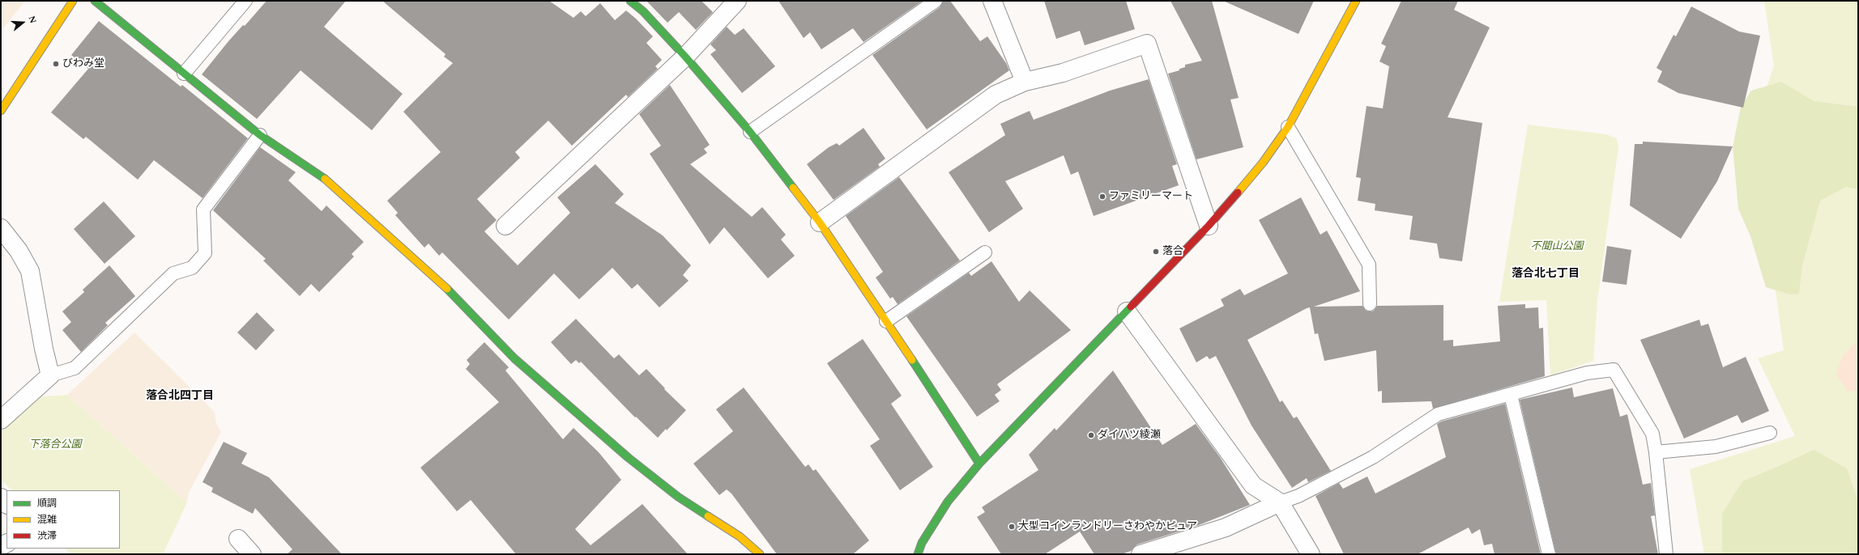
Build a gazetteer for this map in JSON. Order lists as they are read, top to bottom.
{
  "districts": ["落合北七丁目", "落合北四丁目"],
  "parks": ["不聞山公園", "下落合公園"],
  "places": [
    "びわみ堂",
    "ファミリーマート",
    "落合",
    "ダイハツ綾瀬",
    "大型コインランドリーさわやかピュア"
  ],
  "legend": ["順調", "混雑", "渋滞"],
  "north": "right"
}
